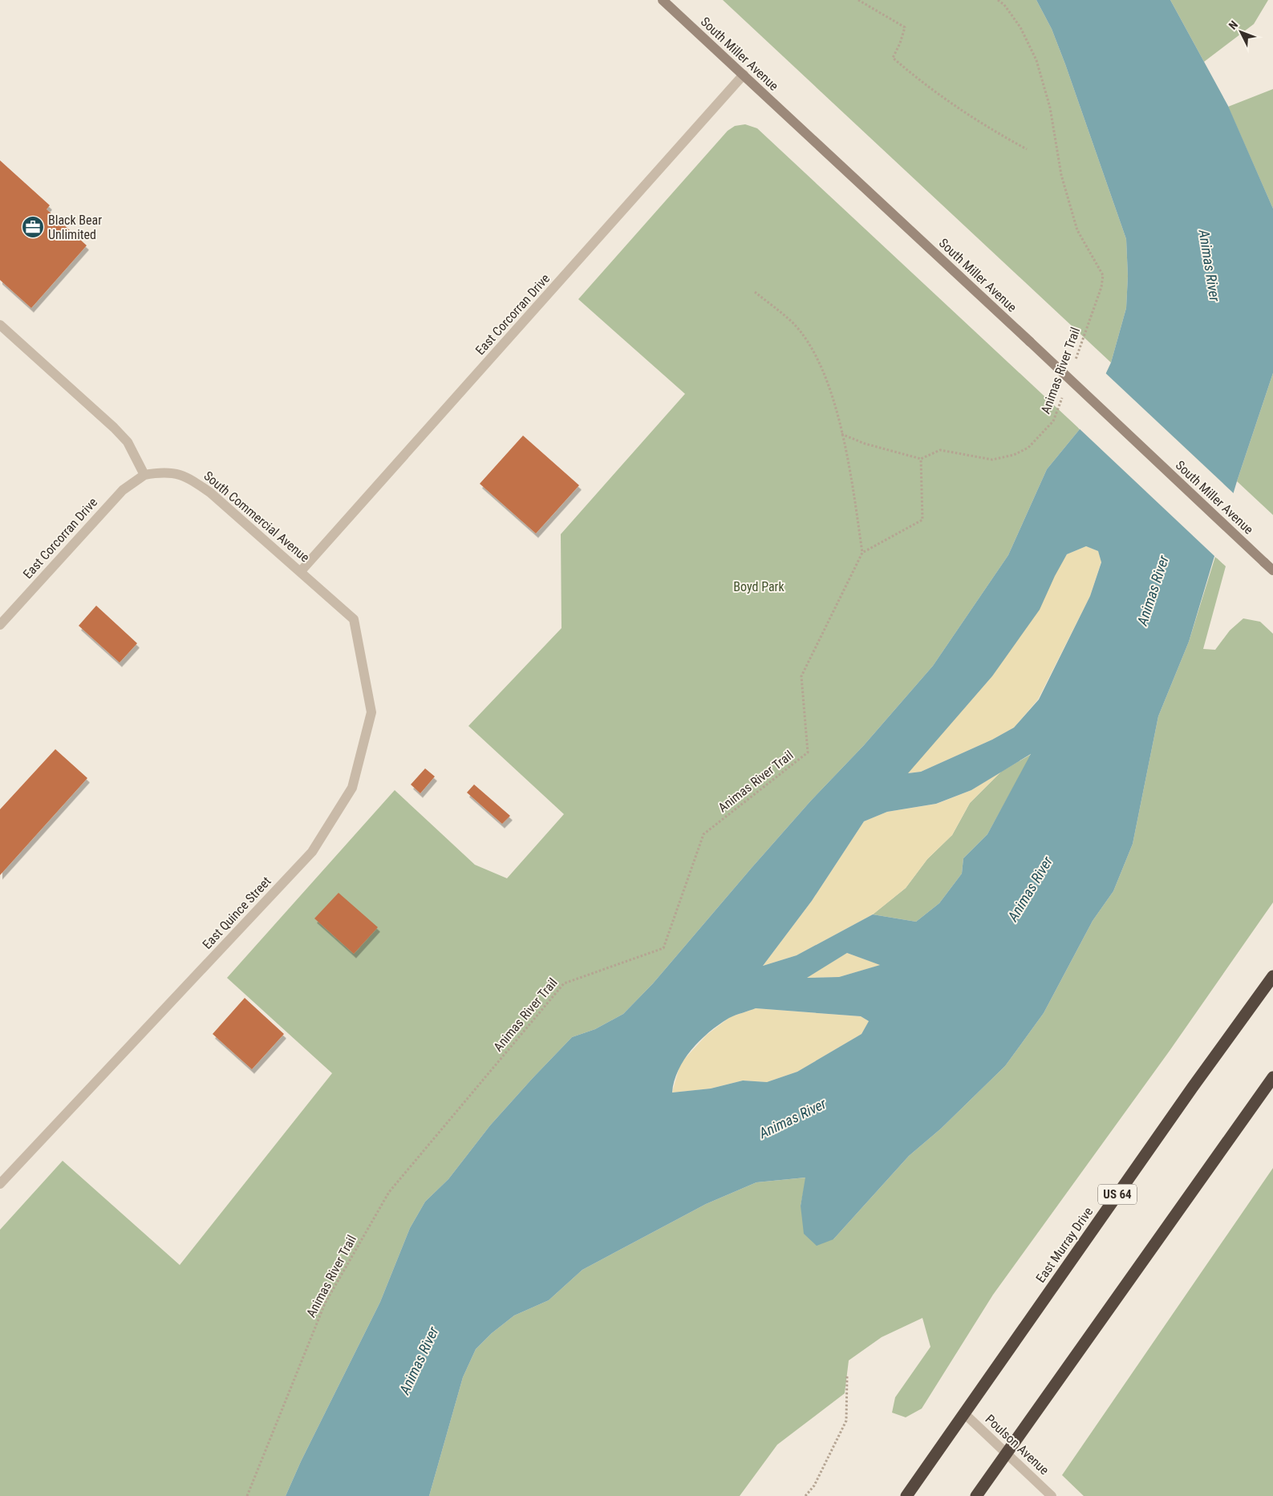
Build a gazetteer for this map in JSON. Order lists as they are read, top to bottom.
{
  "streets": {
    "highway": ["US 64", "East Murray Drive"],
    "main road": ["South Miller Avenue"],
    "street": [
      "East Corcorran Drive",
      "South Commercial Avenue",
      "East Quince Street",
      "Poulson Avenue"
    ],
    "path": ["Animas River Trail"]
  },
  "crossings": [
    ["South Miller Avenue", "East Corcorran Drive"],
    ["East Corcorran Drive", "South Commercial Avenue"],
    ["South Commercial Avenue", "East Quince Street"],
    ["US 64", "East Murray Drive"],
    ["US 64", "Poulson Avenue"],
    ["East Murray Drive", "Poulson Avenue"]
  ],
  "water": ["Animas River"],
  "parks": ["Boyd Park"],
  "places": {
    "office": ["Black Bear Unlimited"]
  },
  "north": "top left"
}
